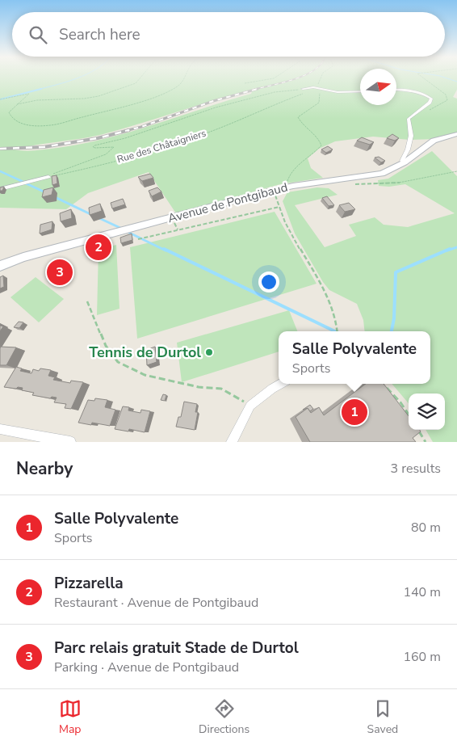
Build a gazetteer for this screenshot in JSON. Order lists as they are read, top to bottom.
{
  "streets": {
    "main road": ["Avenue de Pontgibaud"],
    "path": ["Rue des Châtaigniers"]
  },
  "places": ["Tennis de Durtol"],
  "north": "right",
  "page": {
    "search": "Search here",
    "pins": ["2", "3", "1"],
    "popup": ["Salle Polyvalente", "Sports"],
    "heading": ["Nearby", "3 results"],
    "list": [
      {
        "mark": "1",
        "name": "Salle Polyvalente",
        "note": "Sports",
        "value": "80 m"
      },
      {
        "mark": "2",
        "name": "Pizzarella",
        "note": "Restaurant · Avenue de Pontgibaud",
        "value": "140 m"
      },
      {
        "mark": "3",
        "name": "Parc relais gratuit Stade de Durtol",
        "note": "Parking · Avenue de Pontgibaud",
        "value": "160 m"
      }
    ],
    "nav": ["Map", "Directions", "Saved"]
  }
}
